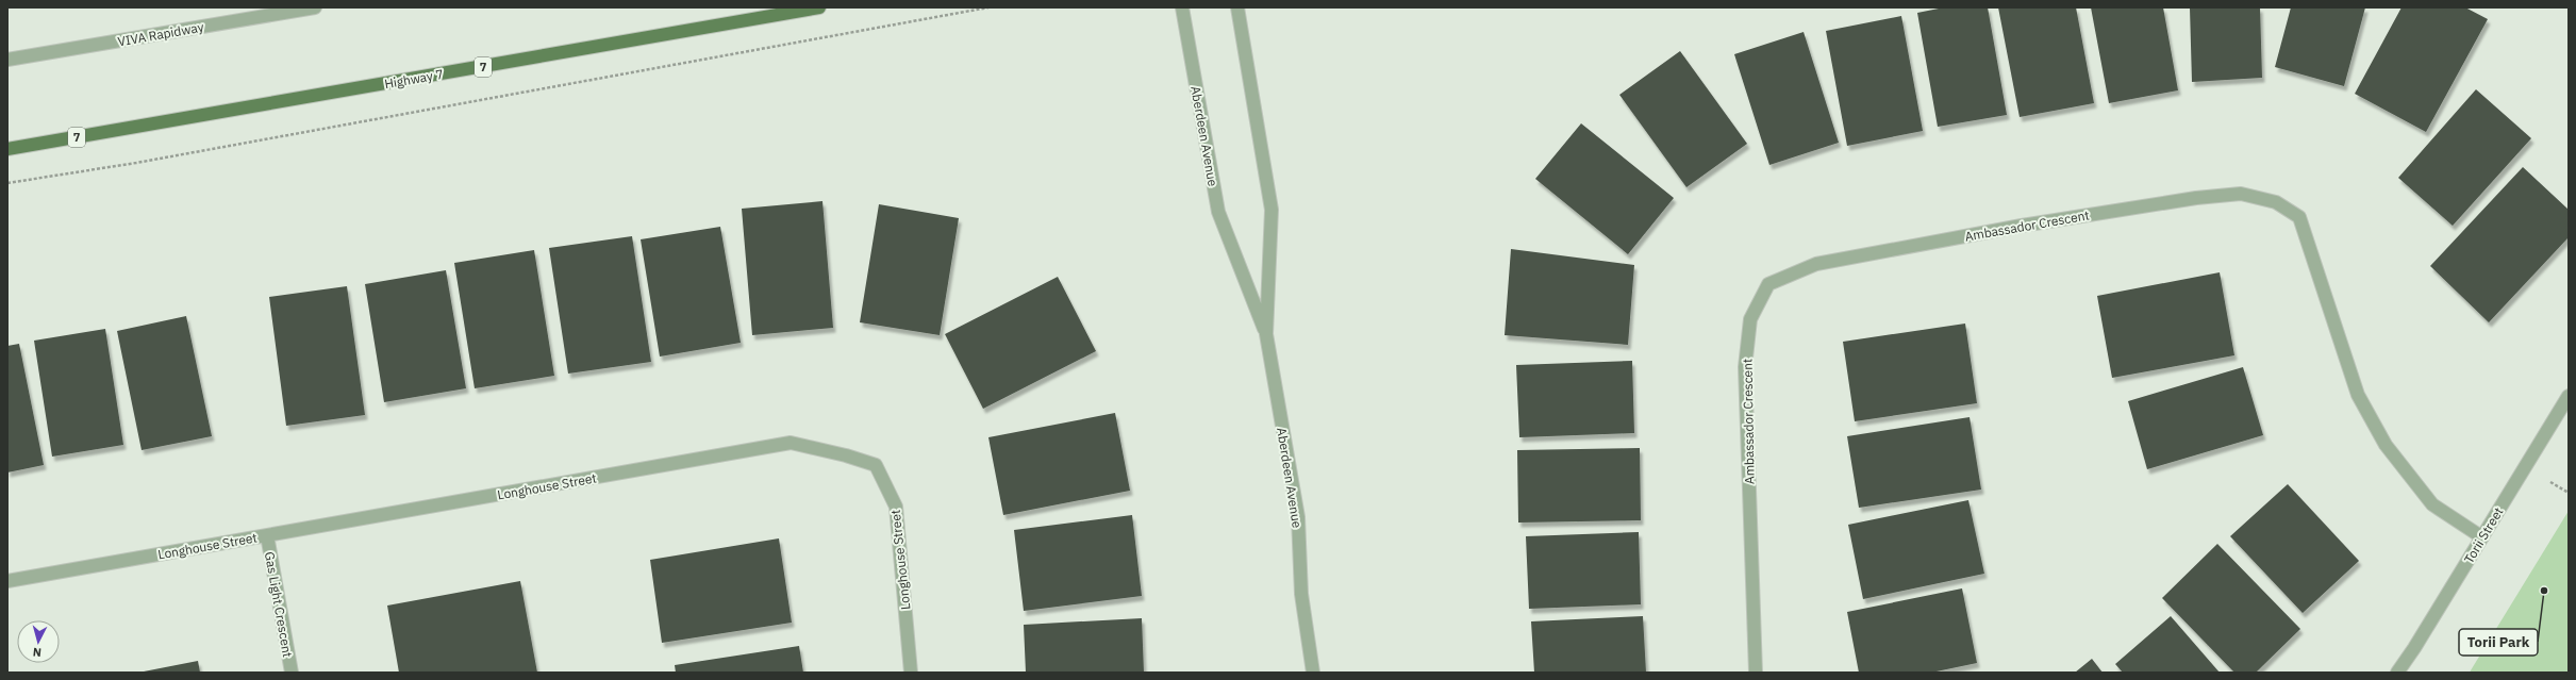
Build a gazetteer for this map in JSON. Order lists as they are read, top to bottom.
{
  "streets": {
    "main road": ["7", "Highway 7"],
    "street": [
      "VIVA Rapidway",
      "Aberdeen Avenue",
      "Ambassador Crescent",
      "Longhouse Street",
      "Torii Street",
      "Gas Light Crescent"
    ]
  },
  "crossings": [
    ["Ambassador Crescent", "Torii Street"],
    ["Longhouse Street", "Gas Light Crescent"]
  ],
  "places": ["Torii Park"],
  "north": "bottom"
}
